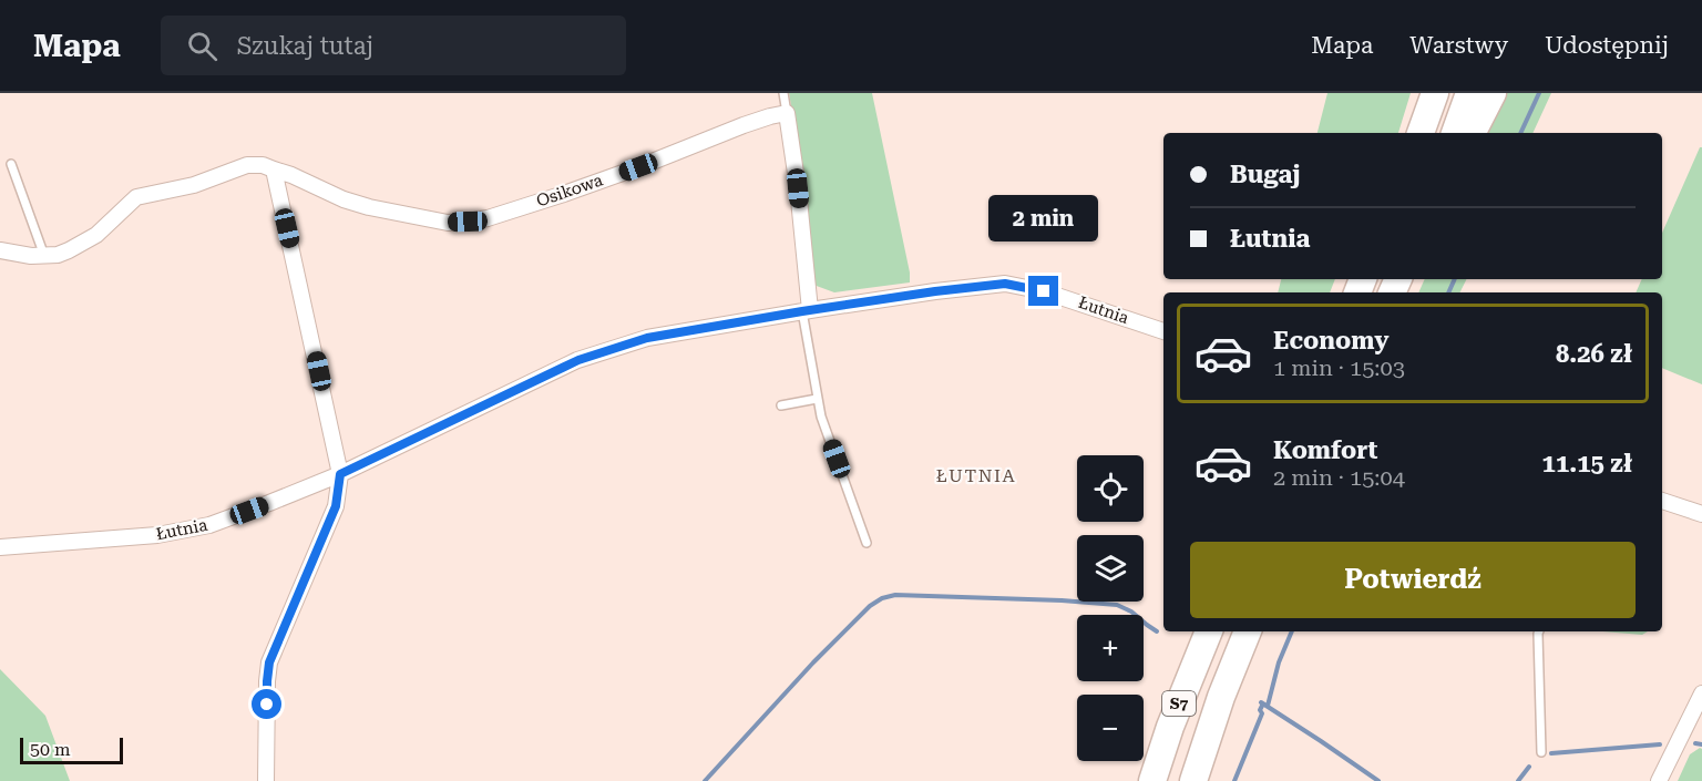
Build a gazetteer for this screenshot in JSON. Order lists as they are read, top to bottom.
{
  "streets": {
    "highway": ["S7"],
    "street": ["Osikowa", "Łutnia"]
  },
  "districts": ["ŁUTNIA"],
  "scale_bar": "50 m",
  "page": {
    "header": "Mapa",
    "search": "Szukaj tutaj",
    "nav": ["Mapa", "Warstwy", "Udostępnij"],
    "banner": ["Bugaj", "Łutnia"],
    "bubble": "2 min",
    "list": [
      {
        "name": "Economy",
        "note": "1 min · 15:03",
        "value": "8.26 zł"
      },
      {
        "name": "Komfort",
        "note": "2 min · 15:04",
        "value": "11.15 zł"
      }
    ],
    "map_buttons": ["+", "−"],
    "buttons": "Potwierdź",
    "scale": "50 m"
  }
}
